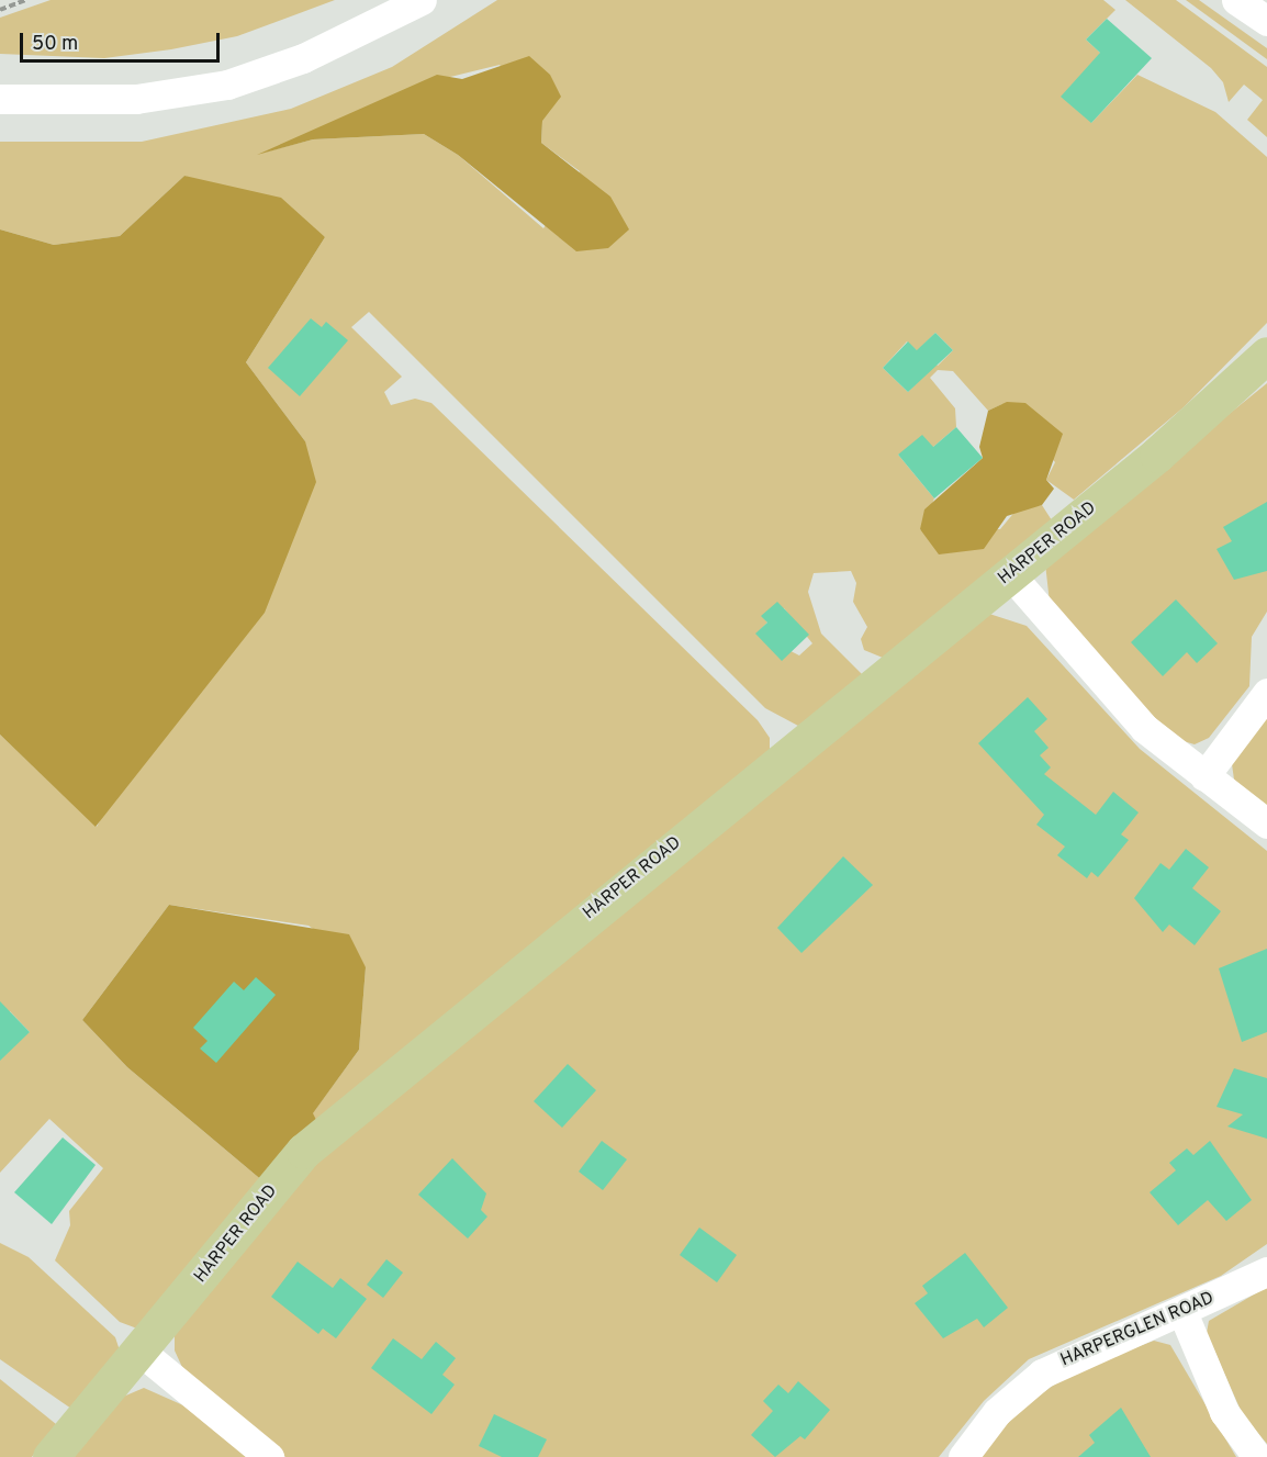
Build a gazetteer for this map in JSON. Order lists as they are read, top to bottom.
{
  "streets": {
    "main road": ["HARPER ROAD"],
    "street": ["HARPERGLEN ROAD"]
  },
  "scale_bar": "50 m"
}
